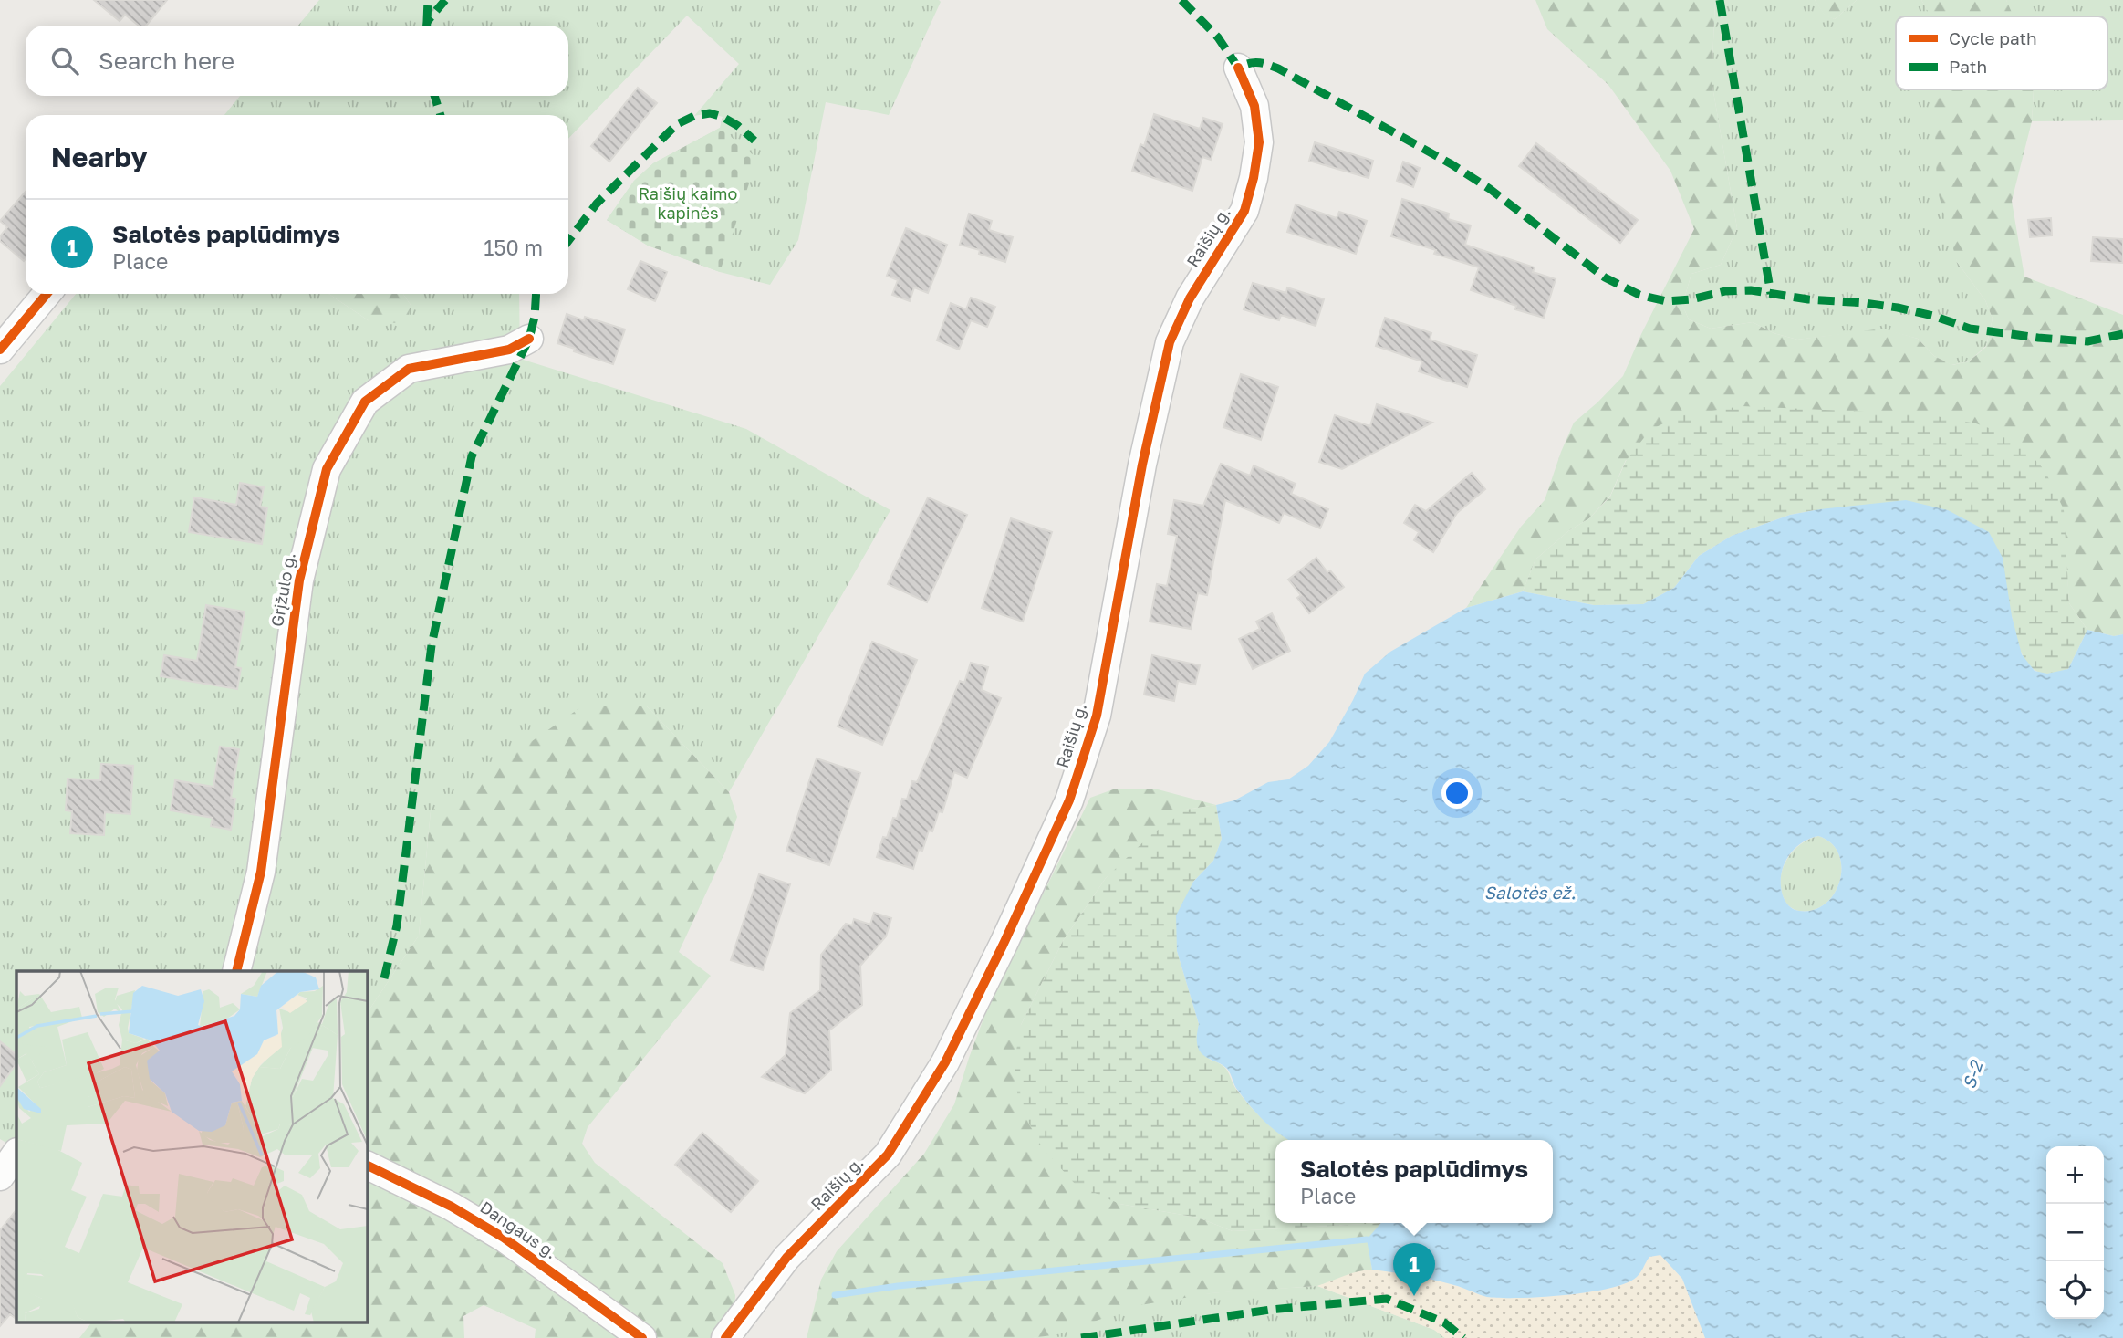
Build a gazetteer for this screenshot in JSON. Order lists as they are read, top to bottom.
{
  "streets": {
    "street": ["Raišių g.", "Grįžulo g.", "Dangaus g."]
  },
  "water": ["Salotės ež.", "S-2"],
  "parks": ["Raišių kaimo kapinės"],
  "legend": ["Cycle path", "Path"],
  "page": {
    "search": "Search here",
    "heading": "Nearby",
    "list": [
      {
        "mark": "1",
        "name": "Salotės paplūdimys",
        "note": "Place",
        "value": "150 m"
      }
    ],
    "popup": ["Salotės paplūdimys", "Place"],
    "map_buttons": ["+", "−"],
    "pins": "1"
  }
}
